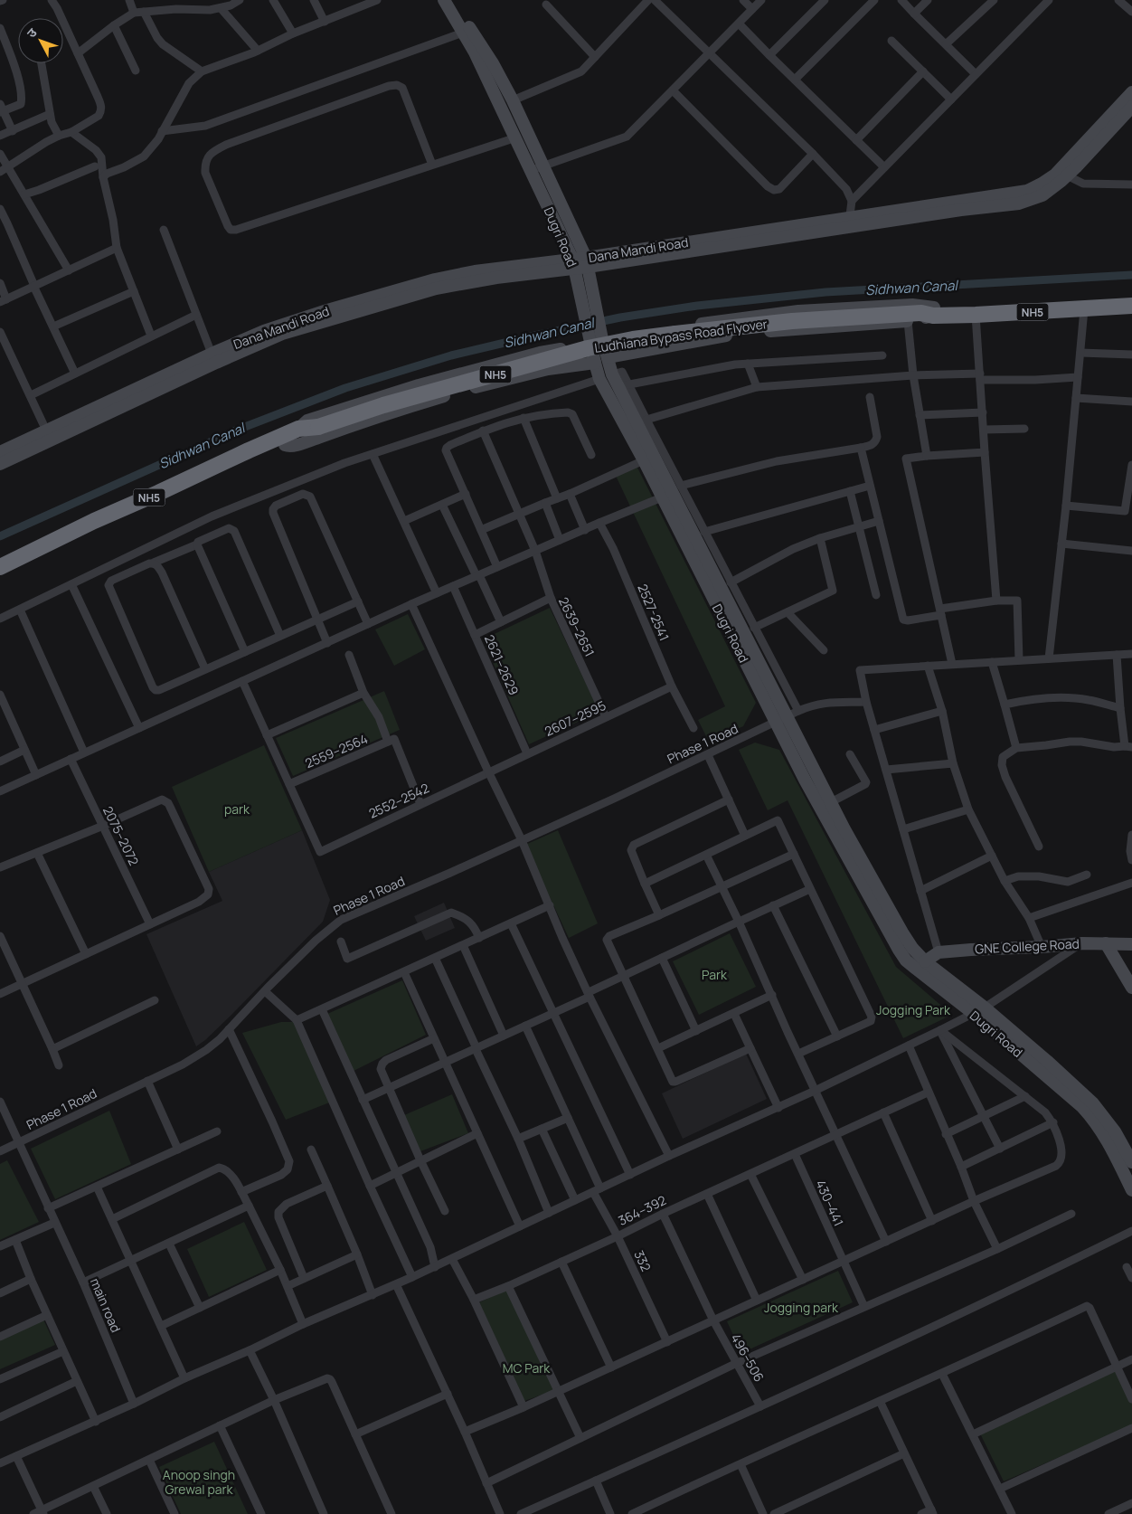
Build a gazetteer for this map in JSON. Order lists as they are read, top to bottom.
{
  "streets": {
    "highway": ["NH5", "Ludhiana Bypass Road Flyover"],
    "street": [
      "Dugri Road",
      "Dana Mandi Road",
      "2527-2541",
      "2639--2651",
      "2621--2629",
      "2607--2595",
      "Phase 1 Road",
      "2559--2564",
      "2552--2542",
      "2075--2072",
      "GNE College Road",
      "430--441",
      "364--392",
      "332",
      "main road",
      "496--506"
    ]
  },
  "crossings": [
    ["Dugri Road", "Dana Mandi Road"],
    ["Dugri Road", "Phase 1 Road"],
    ["Dugri Road", "GNE College Road"],
    ["NH5", "Ludhiana Bypass Road Flyover"],
    ["2527-2541", "2607--2595"],
    ["2639--2651", "2621--2629"],
    ["2639--2651", "2607--2595"],
    ["2621--2629", "2607--2595"],
    ["2607--2595", "2552--2542"],
    ["Phase 1 Road", "main road"],
    ["2559--2564", "2552--2542"],
    ["430--441", "364--392"],
    ["364--392", "332"],
    ["364--392", "496--506"]
  ],
  "water": ["Sidhwan Canal"],
  "parks": [
    "park",
    "Park",
    "Jogging Park",
    "Jogging park",
    "MC Park",
    "Anoop singh Grewal park"
  ],
  "north": "top left"
}
